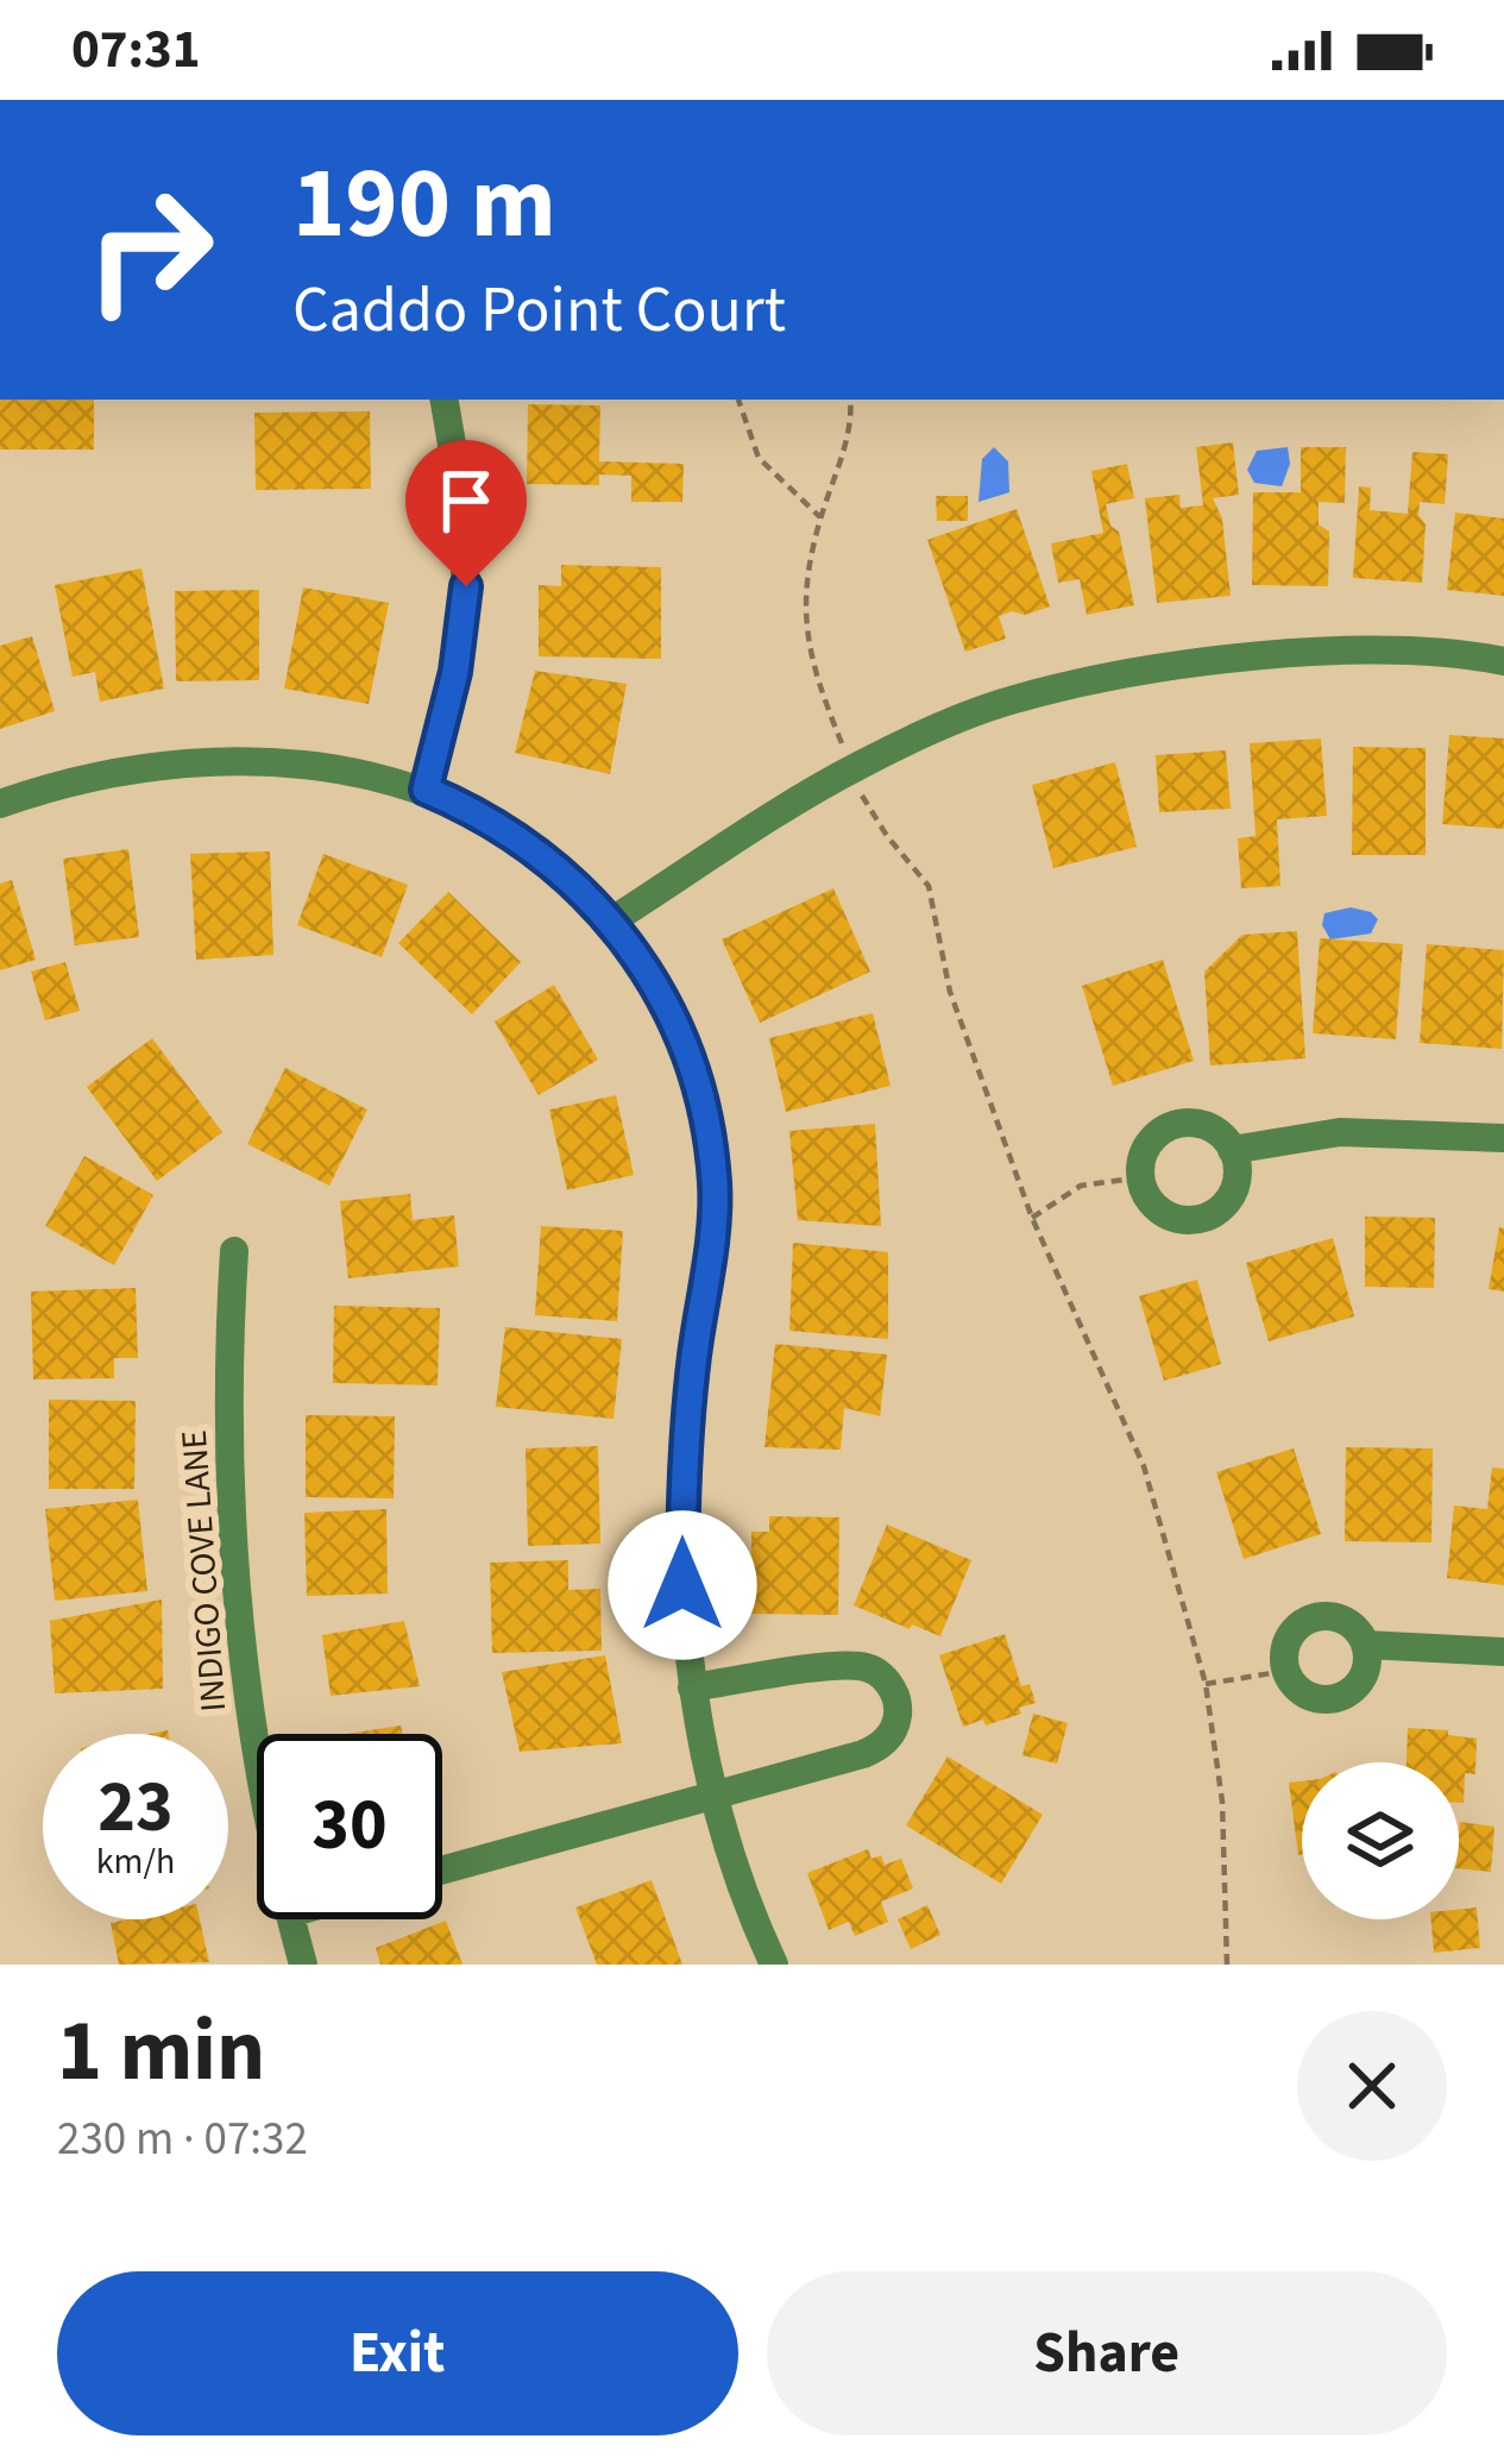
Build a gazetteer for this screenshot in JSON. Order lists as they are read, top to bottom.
{
  "streets": {
    "street": ["INDIGO COVE LANE"]
  },
  "page": {
    "status": "07:31",
    "turn": ["190 m", "Caddo Point Court"],
    "speed": "23 km/h",
    "limit": "30",
    "heading": ["1 min", "230 m · 07:32"],
    "buttons": ["Exit", "Share"]
  }
}
